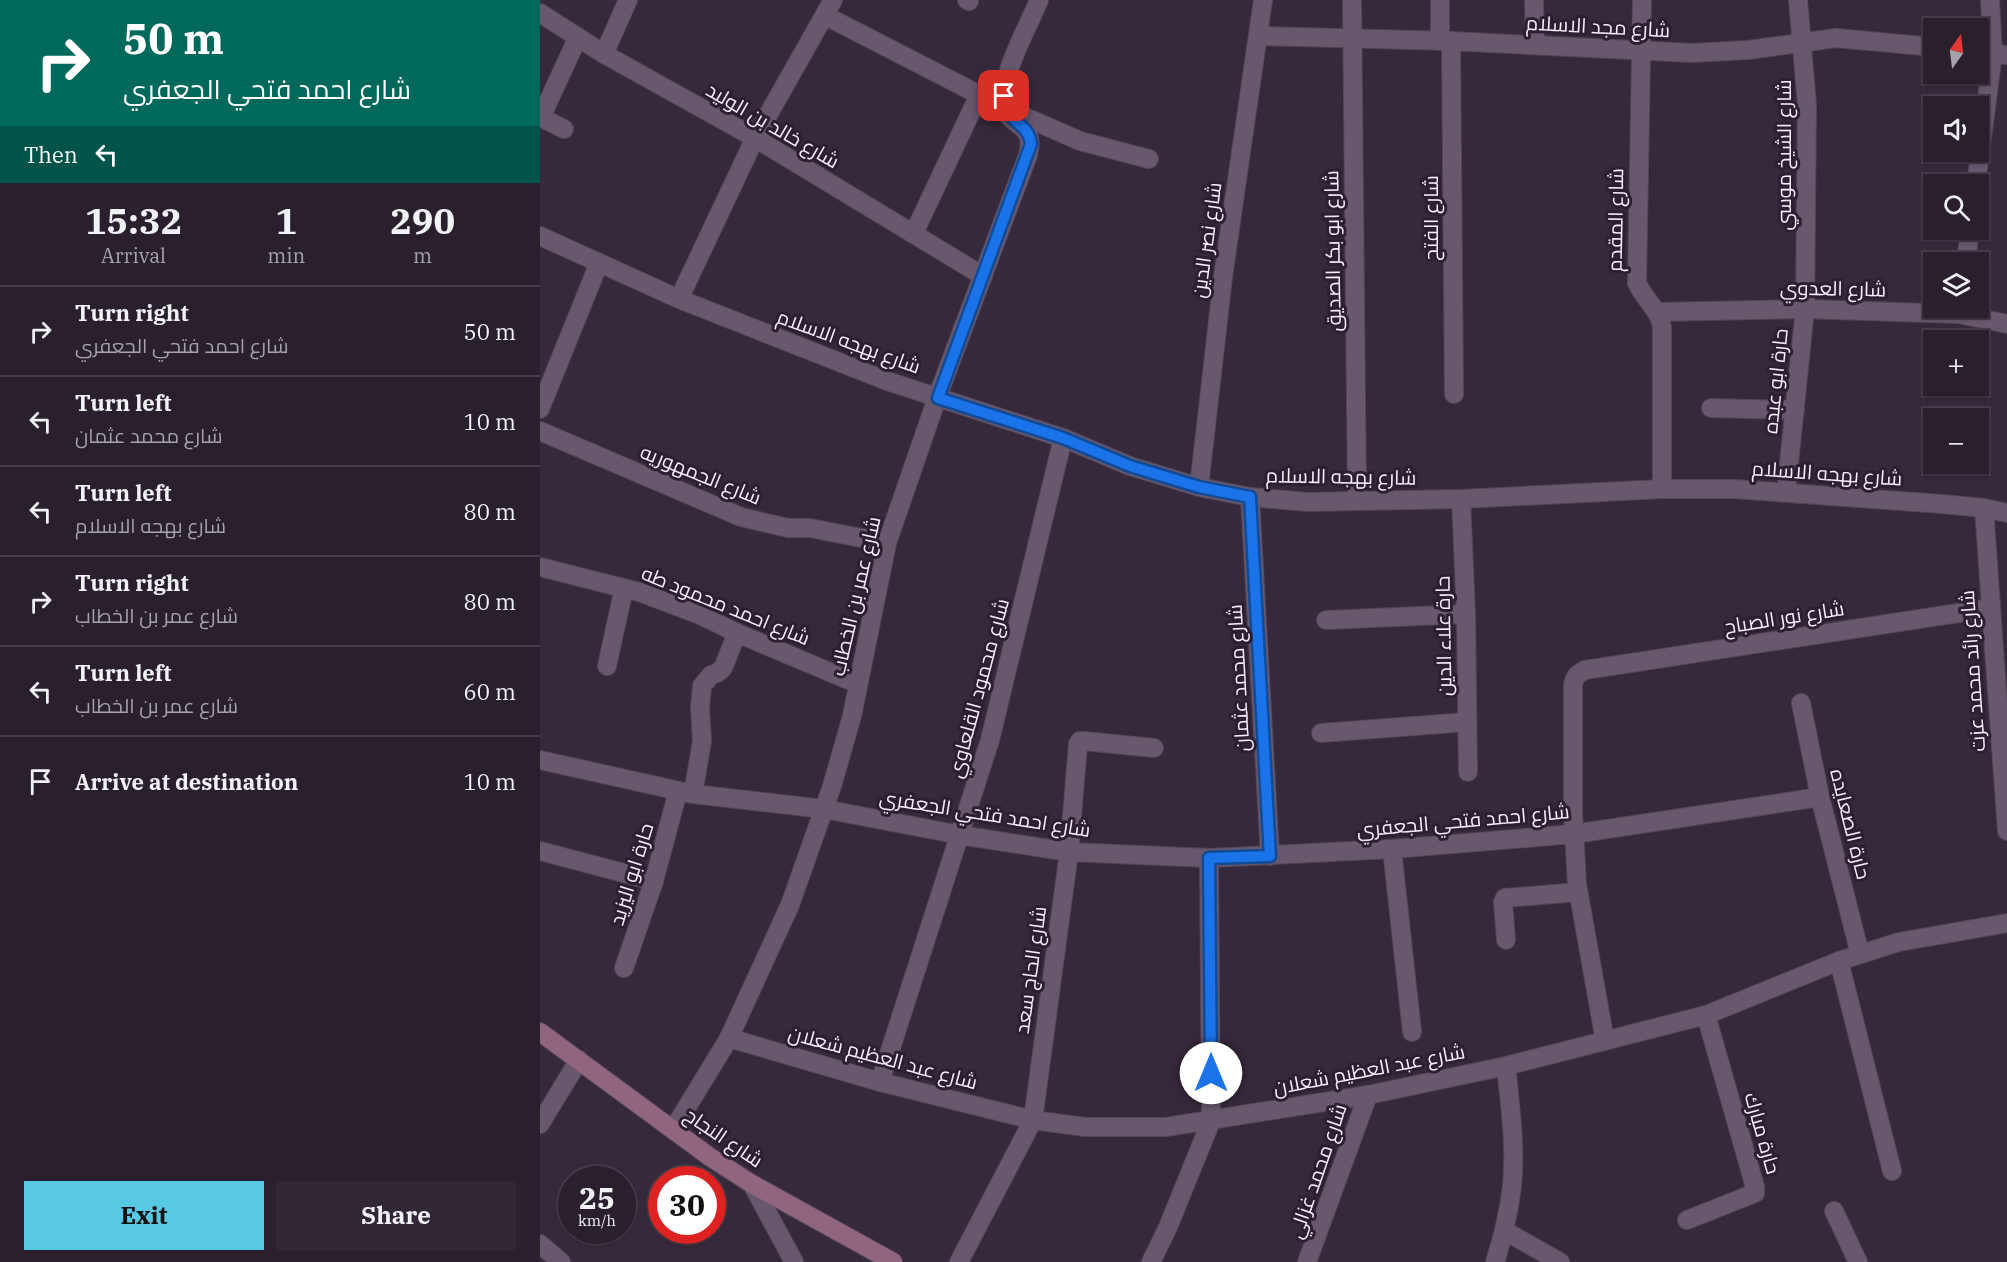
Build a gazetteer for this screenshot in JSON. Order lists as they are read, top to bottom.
{
  "streets": {
    "street": [
      "شارع مجد الاسلام",
      "شارع خالد بن الوليد",
      "شارع الشيخ موسي",
      "شارع الفتح",
      "شارع المقدم",
      "شارع نصر الدين",
      "شارع ابو بكر الصديق",
      "شارع العدوي",
      "شارع بهجه الاسلام",
      "حارة ابو عبده",
      "شارع الجمهوريه",
      "شارع عمر بن الخطاب",
      "شارع احمد محمود طه",
      "شارع نور الصباح",
      "حارة علاء الدين",
      "شارع رائد محمد عزت",
      "شارع محمد عثمان",
      "شارع محمود القلعاوي",
      "شارع احمد فتحي الجعفري",
      "حارة الصعايده",
      "حارة ابو اليزيد",
      "شارع الحاج سعد",
      "شارع عبد العظيم شعلان",
      "حارة مبارك",
      "شارع النجاح",
      "شارع محمد غزالي"
    ]
  },
  "crossings": [
    ["شارع مجد الاسلام", "شارع الشيخ موسي"],
    ["شارع مجد الاسلام", "شارع الفتح"],
    ["شارع مجد الاسلام", "شارع المقدم"],
    ["شارع مجد الاسلام", "شارع نصر الدين"],
    ["شارع مجد الاسلام", "شارع ابو بكر الصديق"],
    ["شارع خالد بن الوليد", "شارع عمر بن الخطاب"],
    ["شارع الشيخ موسي", "شارع العدوي"],
    ["شارع الشيخ موسي", "حارة ابو عبده"],
    ["شارع المقدم", "شارع العدوي"],
    ["شارع نصر الدين", "شارع بهجه الاسلام"],
    ["شارع ابو بكر الصديق", "شارع بهجه الاسلام"],
    ["شارع العدوي", "حارة ابو عبده"],
    ["شارع بهجه الاسلام", "حارة ابو عبده"],
    ["شارع بهجه الاسلام", "شارع عمر بن الخطاب"],
    ["شارع بهجه الاسلام", "حارة علاء الدين"],
    ["شارع بهجه الاسلام", "شارع رائد محمد عزت"],
    ["شارع بهجه الاسلام", "شارع محمد عثمان"],
    ["شارع بهجه الاسلام", "شارع محمود القلعاوي"],
    ["شارع الجمهوريه", "شارع عمر بن الخطاب"],
    ["شارع عمر بن الخطاب", "شارع احمد محمود طه"],
    ["شارع عمر بن الخطاب", "شارع احمد فتحي الجعفري"],
    ["شارع عمر بن الخطاب", "شارع عبد العظيم شعلان"],
    ["شارع عمر بن الخطاب", "شارع النجاح"],
    ["شارع احمد محمود طه", "حارة ابو اليزيد"],
    ["شارع نور الصباح", "شارع رائد محمد عزت"],
    ["شارع نور الصباح", "شارع احمد فتحي الجعفري"],
    ["شارع محمد عثمان", "شارع احمد فتحي الجعفري"],
    ["شارع محمود القلعاوي", "شارع احمد فتحي الجعفري"],
    ["شارع محمود القلعاوي", "شارع عبد العظيم شعلان"],
    ["شارع احمد فتحي الجعفري", "حارة الصعايده"],
    ["شارع احمد فتحي الجعفري", "حارة ابو اليزيد"],
    ["شارع احمد فتحي الجعفري", "شارع الحاج سعد"],
    ["حارة الصعايده", "شارع عبد العظيم شعلان"],
    ["شارع الحاج سعد", "شارع عبد العظيم شعلان"],
    ["شارع عبد العظيم شعلان", "حارة مبارك"],
    ["شارع عبد العظيم شعلان", "شارع محمد غزالي"]
  ],
  "north": "top",
  "page": {
    "turn": ["50 m", "شارع احمد فتحي الجعفري"],
    "map_buttons": ["+", "−"],
    "then": "Then",
    "eta": [
      "15:32",
      "Arrival",
      "1",
      "min",
      "290",
      "m"
    ],
    "list": [
      {
        "name": "Turn right",
        "note": "شارع احمد فتحي الجعفري",
        "value": "50 m"
      },
      {
        "name": "Turn left",
        "note": "شارع محمد عثمان",
        "value": "10 m"
      },
      {
        "name": "Turn left",
        "note": "شارع بهجه الاسلام",
        "value": "80 m"
      },
      {
        "name": "Turn right",
        "note": "شارع عمر بن الخطاب",
        "value": "80 m"
      },
      {
        "name": "Turn left",
        "note": "شارع عمر بن الخطاب",
        "value": "60 m"
      },
      {
        "name": "Arrive at destination",
        "value": "10 m"
      }
    ],
    "speed": "25 km/h",
    "limit": "30",
    "buttons": ["Exit", "Share"]
  }
}
